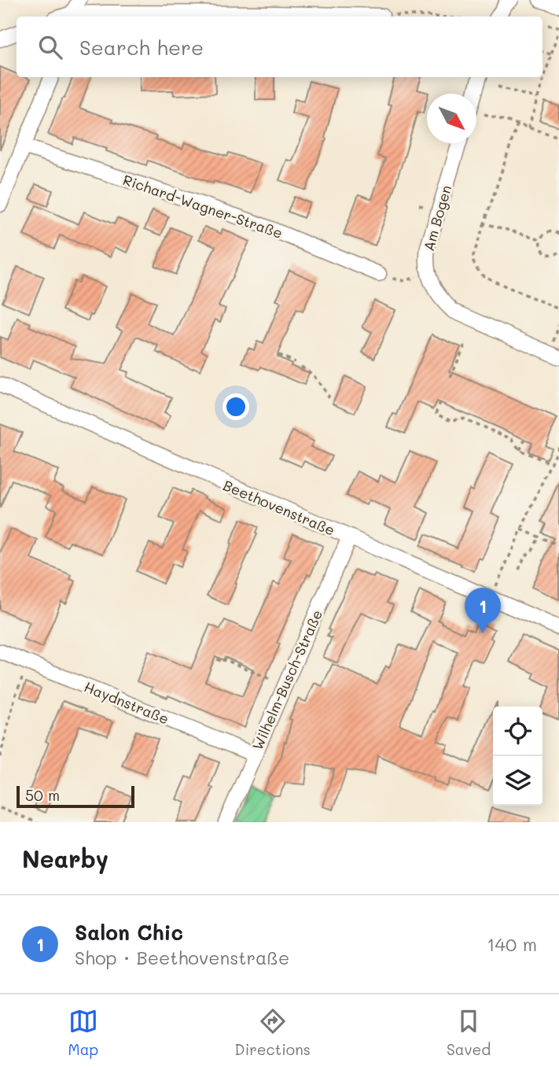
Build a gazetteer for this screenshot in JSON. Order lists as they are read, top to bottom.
{
  "streets": {
    "street": [
      "Richard-Wagner-Straße",
      "Am Bogen",
      "Beethovenstraße",
      "Wilhelm-Busch-Straße",
      "Haydnstraße"
    ]
  },
  "crossings": [
    ["Beethovenstraße", "Wilhelm-Busch-Straße"],
    ["Wilhelm-Busch-Straße", "Haydnstraße"]
  ],
  "scale_bar": "50 m",
  "north": "bottom right",
  "page": {
    "search": "Search here",
    "pins": "1",
    "scale": "50 m",
    "heading": "Nearby",
    "list": [
      {
        "mark": "1",
        "name": "Salon Chic",
        "note": "Shop · Beethovenstraße",
        "value": "140 m"
      }
    ],
    "nav": ["Map", "Directions", "Saved"]
  }
}
